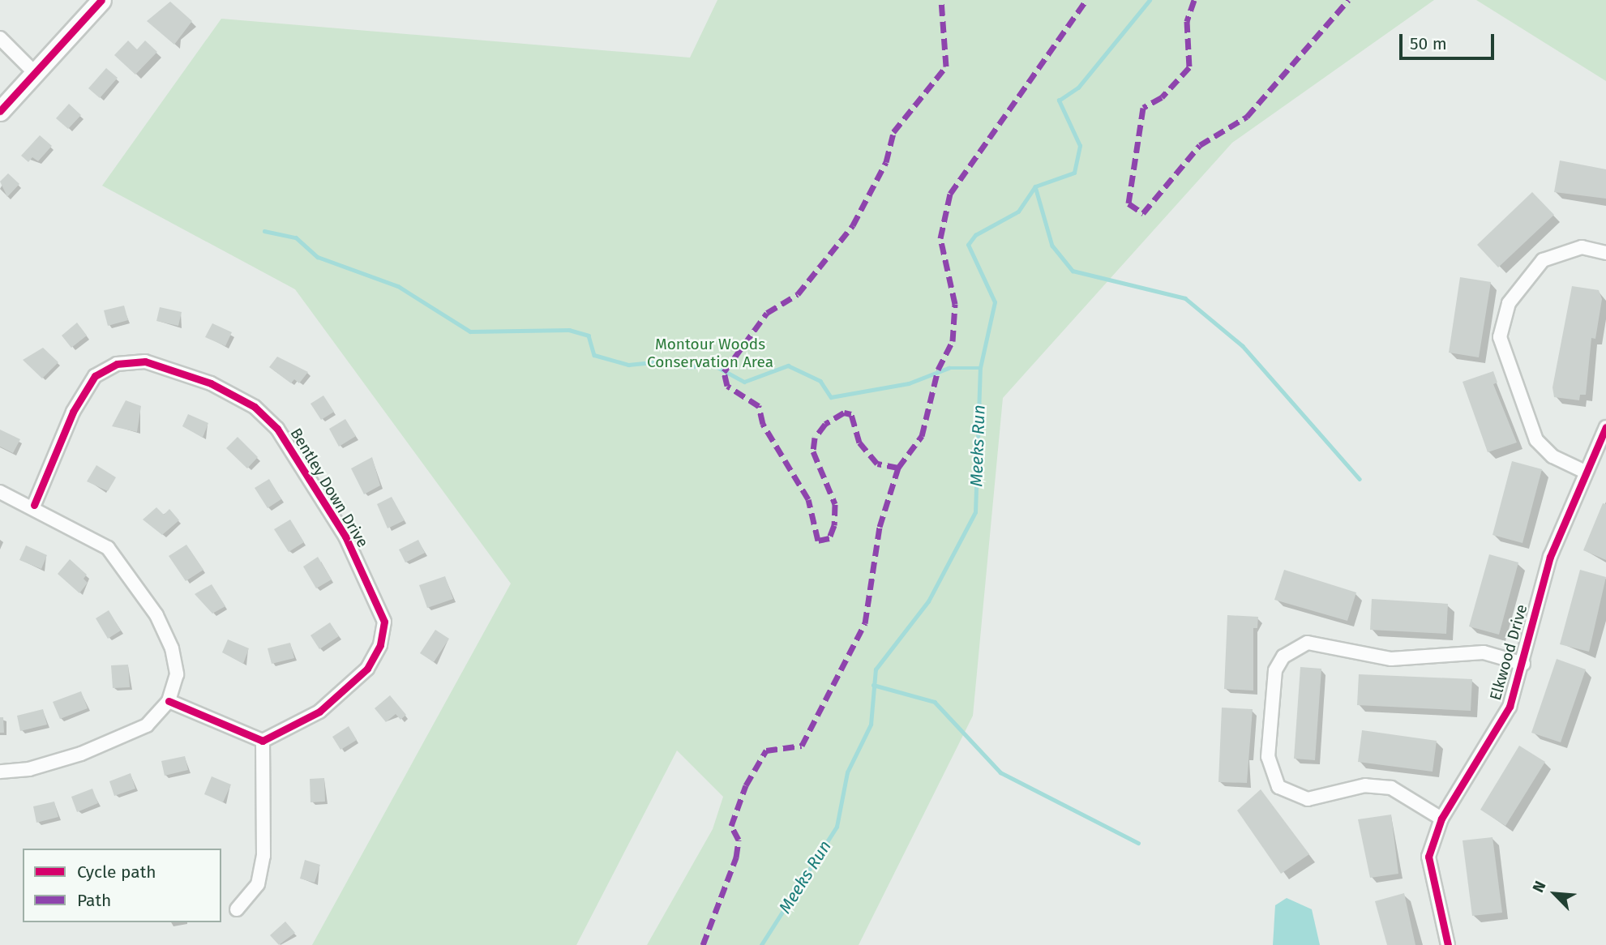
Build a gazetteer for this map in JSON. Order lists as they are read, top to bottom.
{
  "streets": {
    "street": ["Bentley Down Drive", "Elkwood Drive"]
  },
  "water": ["Meeks Run"],
  "parks": ["Montour Woods Conservation Area"],
  "legend": ["Cycle path", "Path"],
  "scale_bar": "50 m",
  "north": "top left"
}
